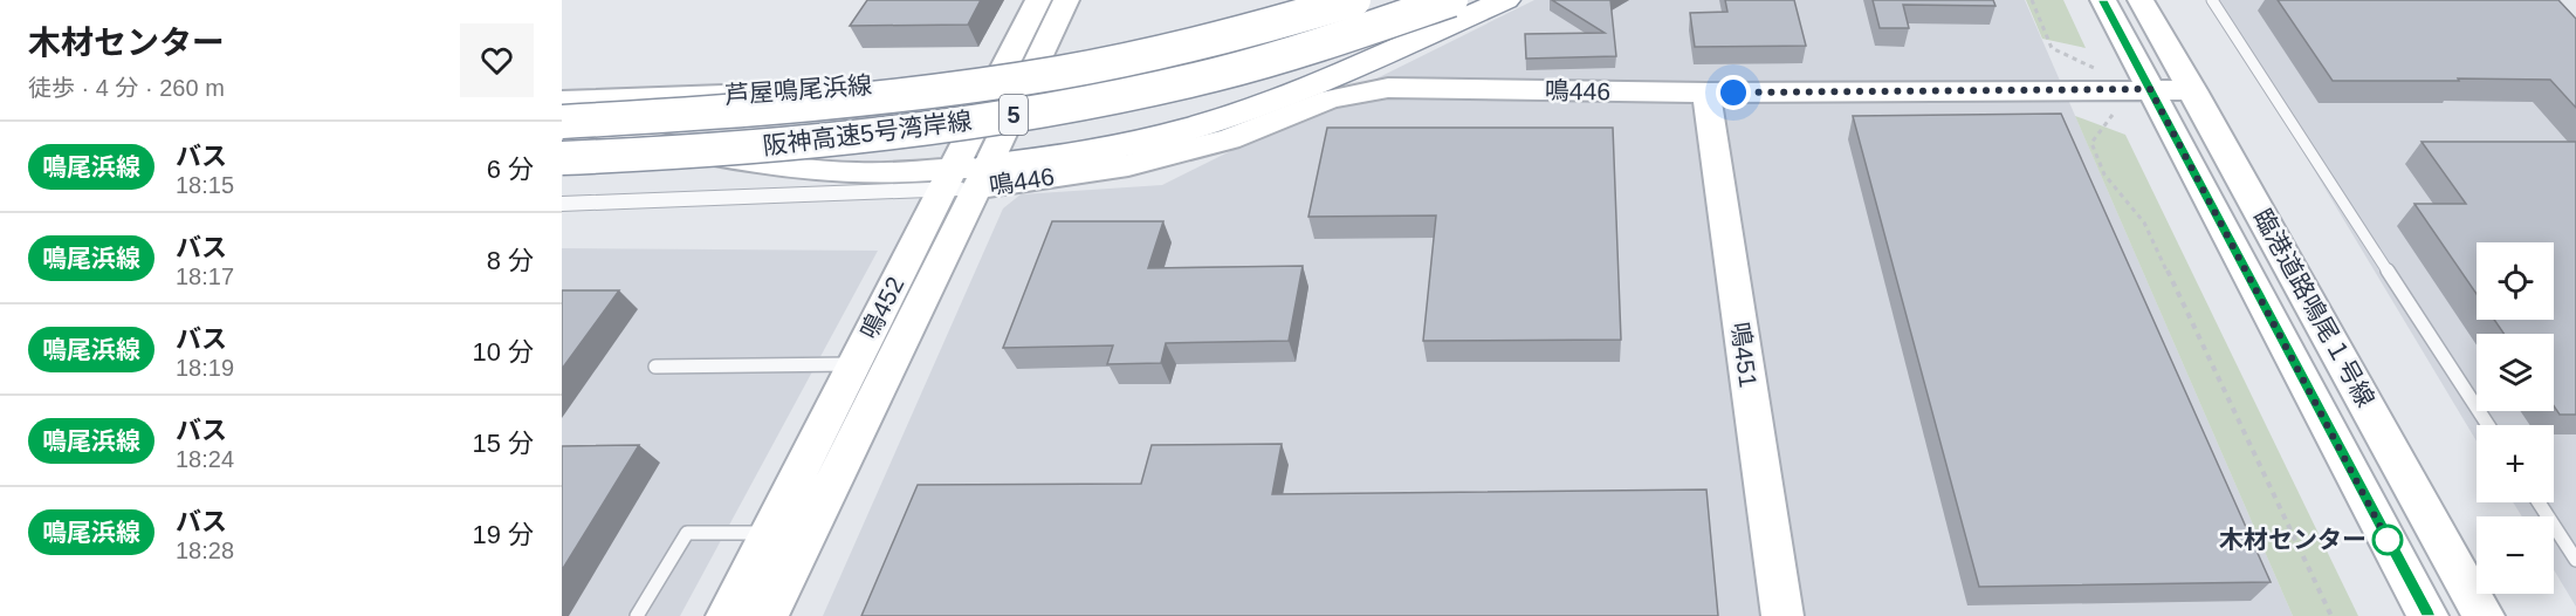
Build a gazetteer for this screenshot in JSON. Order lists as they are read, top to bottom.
{
  "streets": {
    "highway": ["5", "阪神高速5号湾岸線"],
    "street": [
      "芦屋鳴尾浜線",
      "鳴446",
      "鳴452",
      "臨港道路鳴尾１号線",
      "鳴451"
    ]
  },
  "crossings": [
    ["芦屋鳴尾浜線", "5"],
    ["芦屋鳴尾浜線", "鳴452"],
    ["鳴446", "5"],
    ["鳴446", "鳴452"],
    ["鳴446", "臨港道路鳴尾１号線"],
    ["鳴446", "鳴451"],
    ["5", "鳴452"]
  ],
  "places": ["木材センター"],
  "lines": ["bus line 鳴尾浜線"],
  "page": {
    "heading": ["木材センター", "徒歩 · 4 分 · 260 m"],
    "list": [
      {
        "mark": "鳴尾浜線",
        "name": "バス",
        "note": "18:15",
        "value": "6 分"
      },
      {
        "mark": "鳴尾浜線",
        "name": "バス",
        "note": "18:17",
        "value": "8 分"
      },
      {
        "mark": "鳴尾浜線",
        "name": "バス",
        "note": "18:19",
        "value": "10 分"
      },
      {
        "mark": "鳴尾浜線",
        "name": "バス",
        "note": "18:24",
        "value": "15 分"
      },
      {
        "mark": "鳴尾浜線",
        "name": "バス",
        "note": "18:28",
        "value": "19 分"
      }
    ],
    "map_buttons": ["+", "−"]
  }
}
